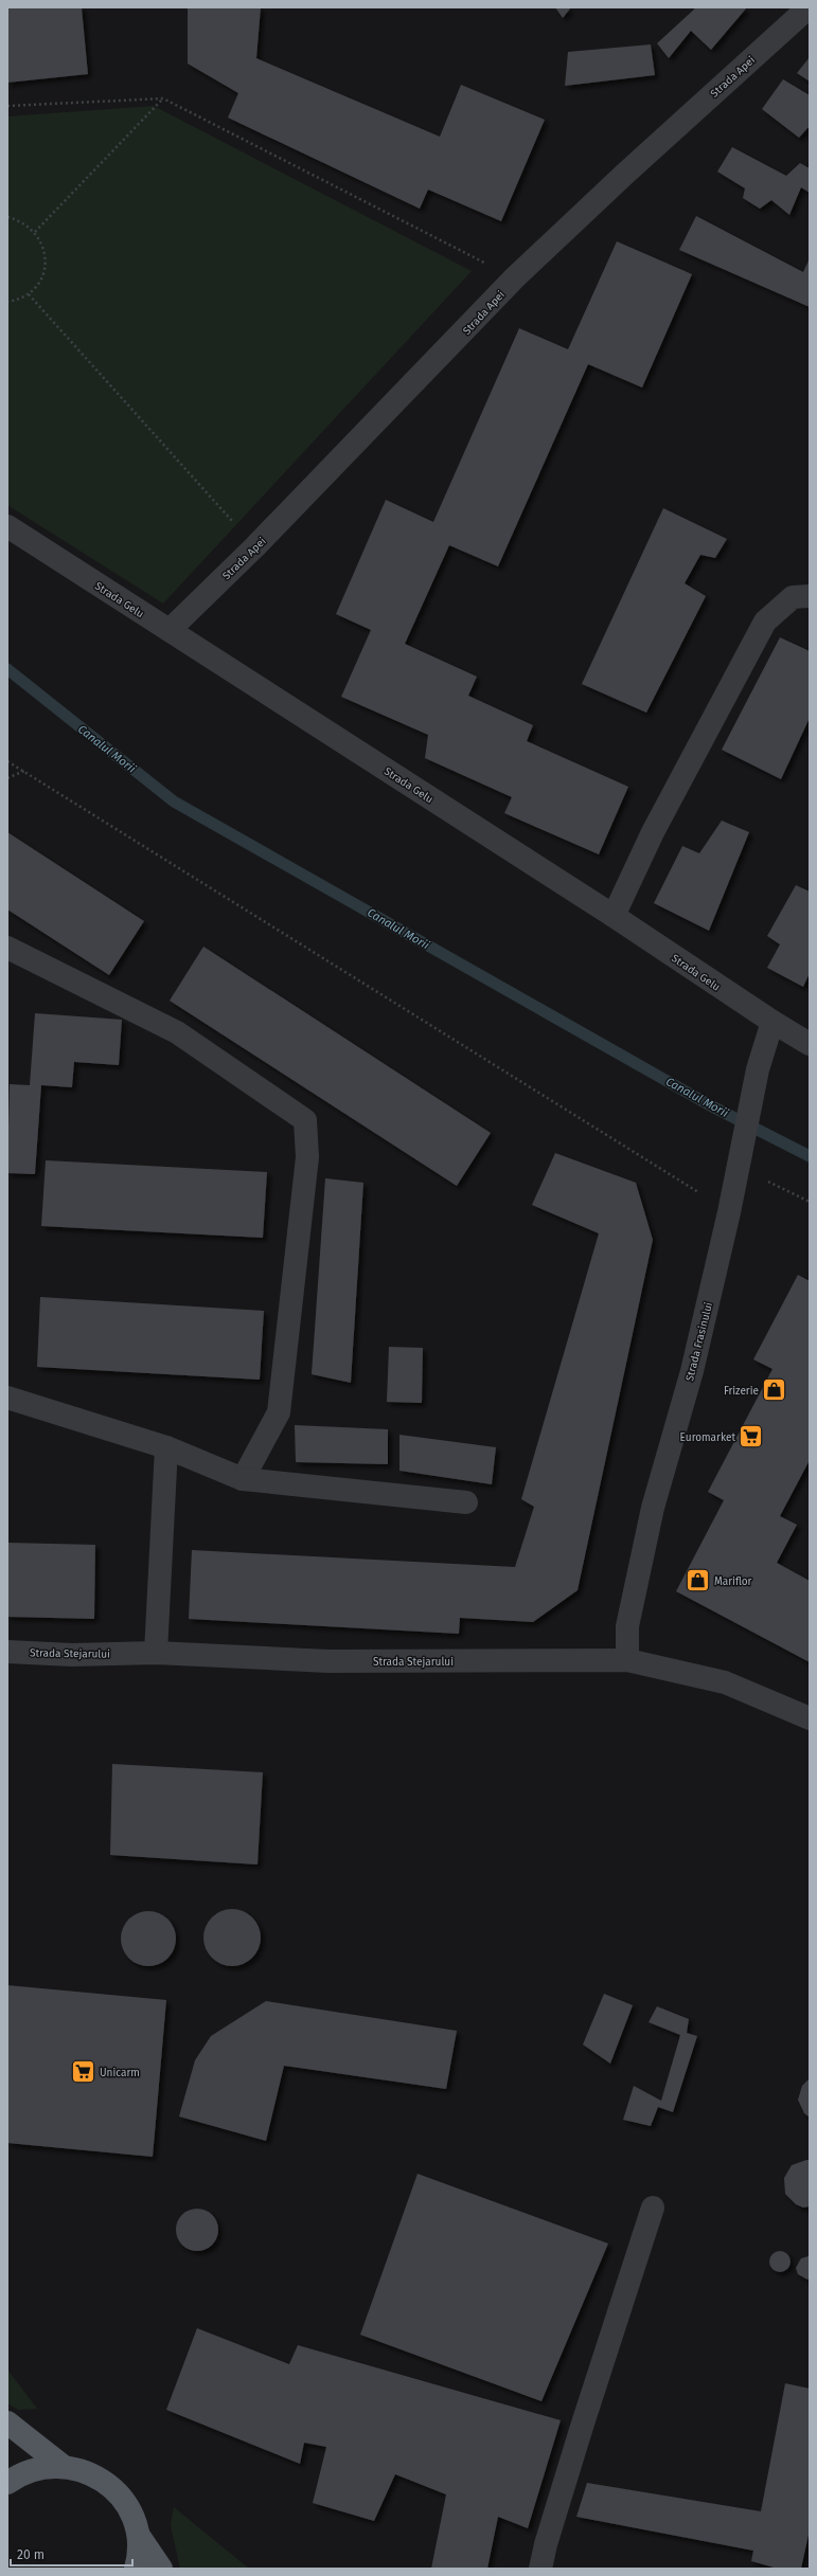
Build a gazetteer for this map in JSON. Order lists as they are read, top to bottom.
{
  "streets": {
    "street": [
      "Strada Apei",
      "Strada Gelu",
      "Strada Frasinului",
      "Strada Stejarului"
    ]
  },
  "crossings": [
    ["Strada Apei", "Strada Gelu"],
    ["Strada Gelu", "Strada Frasinului"],
    ["Strada Frasinului", "Strada Stejarului"]
  ],
  "water": ["Canalul Morii"],
  "places": {
    "shop": ["Frizerie", "Mariflor"],
    "supermarket": ["Euromarket", "Unicarm"]
  },
  "scale_bar": "20 m"
}
